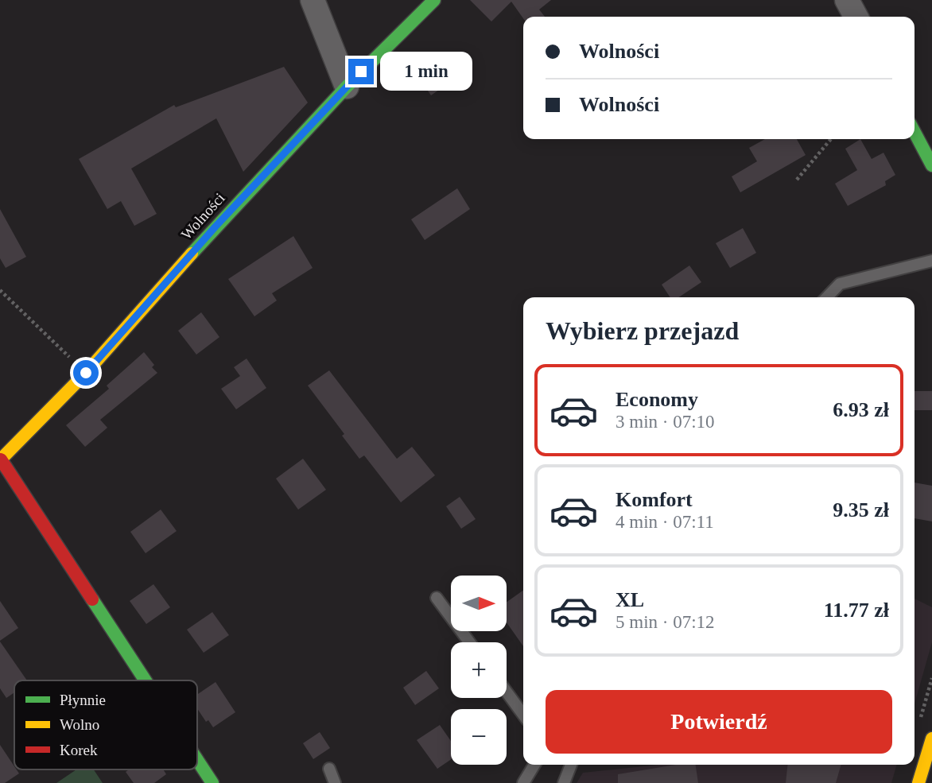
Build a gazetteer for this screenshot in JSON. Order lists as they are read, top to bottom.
{
  "streets": {
    "street": ["Wolności"]
  },
  "legend": ["Płynnie", "Wolno", "Korek"],
  "north": "right",
  "page": {
    "banner": ["Wolności", "Wolności"],
    "bubble": "1 min",
    "heading": "Wybierz przejazd",
    "list": [
      {
        "name": "Economy",
        "note": "3 min · 07:10",
        "value": "6.93 zł"
      },
      {
        "name": "Komfort",
        "note": "4 min · 07:11",
        "value": "9.35 zł"
      },
      {
        "name": "XL",
        "note": "5 min · 07:12",
        "value": "11.77 zł"
      }
    ],
    "map_buttons": ["+", "−"],
    "buttons": "Potwierdź"
  }
}
